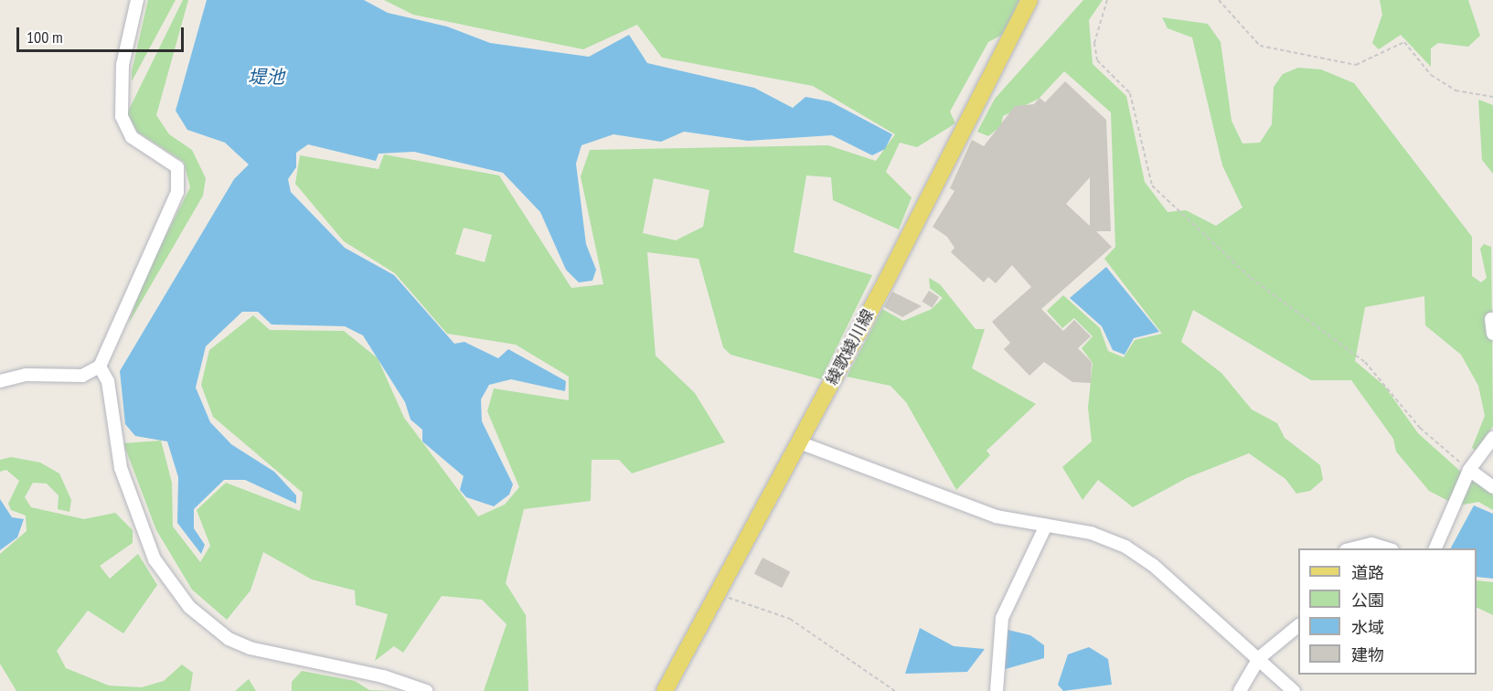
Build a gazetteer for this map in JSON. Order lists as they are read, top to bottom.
{
  "streets": {
    "main road": ["綾歌綾川線"]
  },
  "water": ["堤池"],
  "legend": [
    "道路",
    "公園",
    "水域",
    "建物"
  ],
  "scale_bar": "100 m"
}
